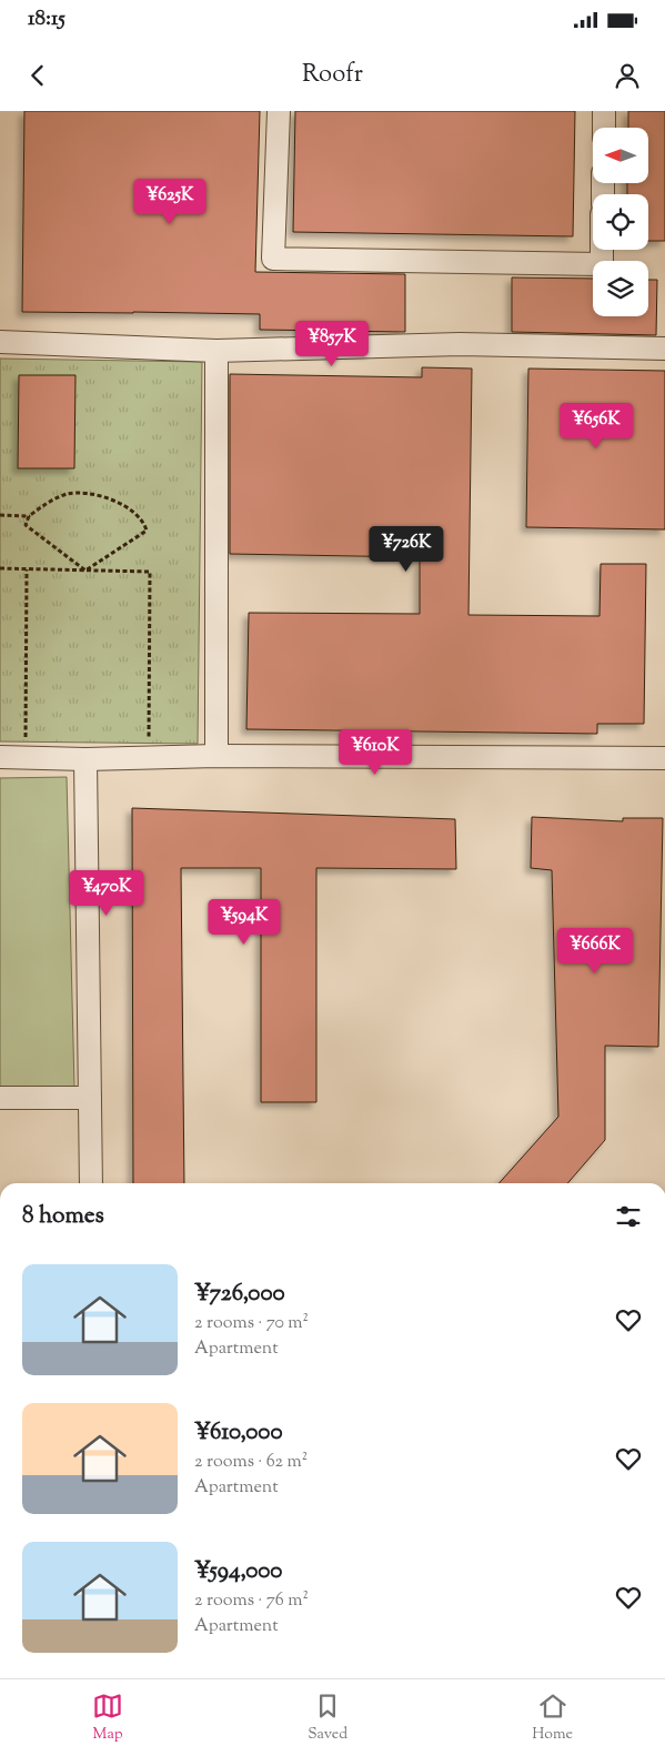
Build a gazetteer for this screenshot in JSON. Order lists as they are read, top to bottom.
{
  "north": "left",
  "page": {
    "status": "18:15",
    "header": "Roofr",
    "price": [
      "¥625K",
      "¥857K",
      "¥656K",
      "¥726K",
      "¥610K",
      "¥470K",
      "¥594K",
      "¥666K"
    ],
    "heading": "8 homes",
    "list": [
      {
        "name": "¥726,000",
        "note": "2 rooms · 70 m² · Apartment"
      },
      {
        "name": "¥610,000",
        "note": "2 rooms · 62 m² · Apartment"
      },
      {
        "name": "¥594,000",
        "note": "2 rooms · 76 m² · Apartment"
      }
    ],
    "tabs": ["Map", "Saved", "Home"]
  }
}
